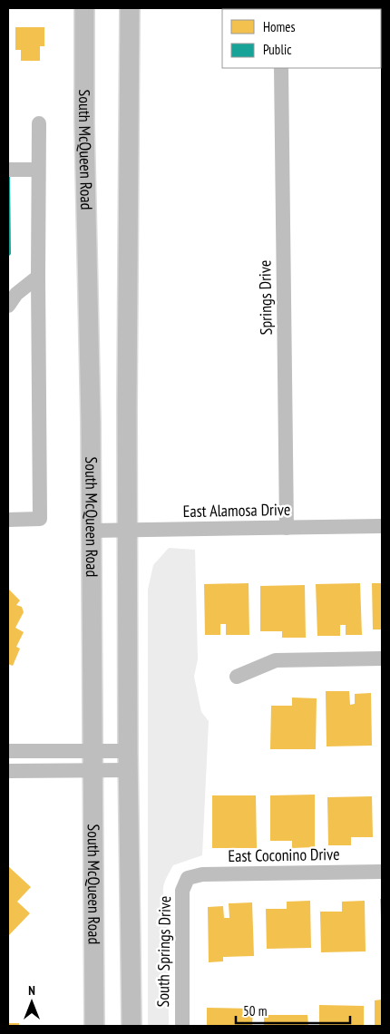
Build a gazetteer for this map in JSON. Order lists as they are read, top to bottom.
{
  "streets": {
    "main road": ["South McQueen Road"],
    "street": [
      "Springs Drive",
      "East Alamosa Drive",
      "East Coconino Drive",
      "South Springs Drive"
    ]
  },
  "crossings": [
    ["South McQueen Road", "East Alamosa Drive"],
    ["Springs Drive", "East Alamosa Drive"],
    ["East Coconino Drive", "South Springs Drive"]
  ],
  "legend": ["Homes", "Public"],
  "scale_bar": "50 m",
  "north": "top"
}
